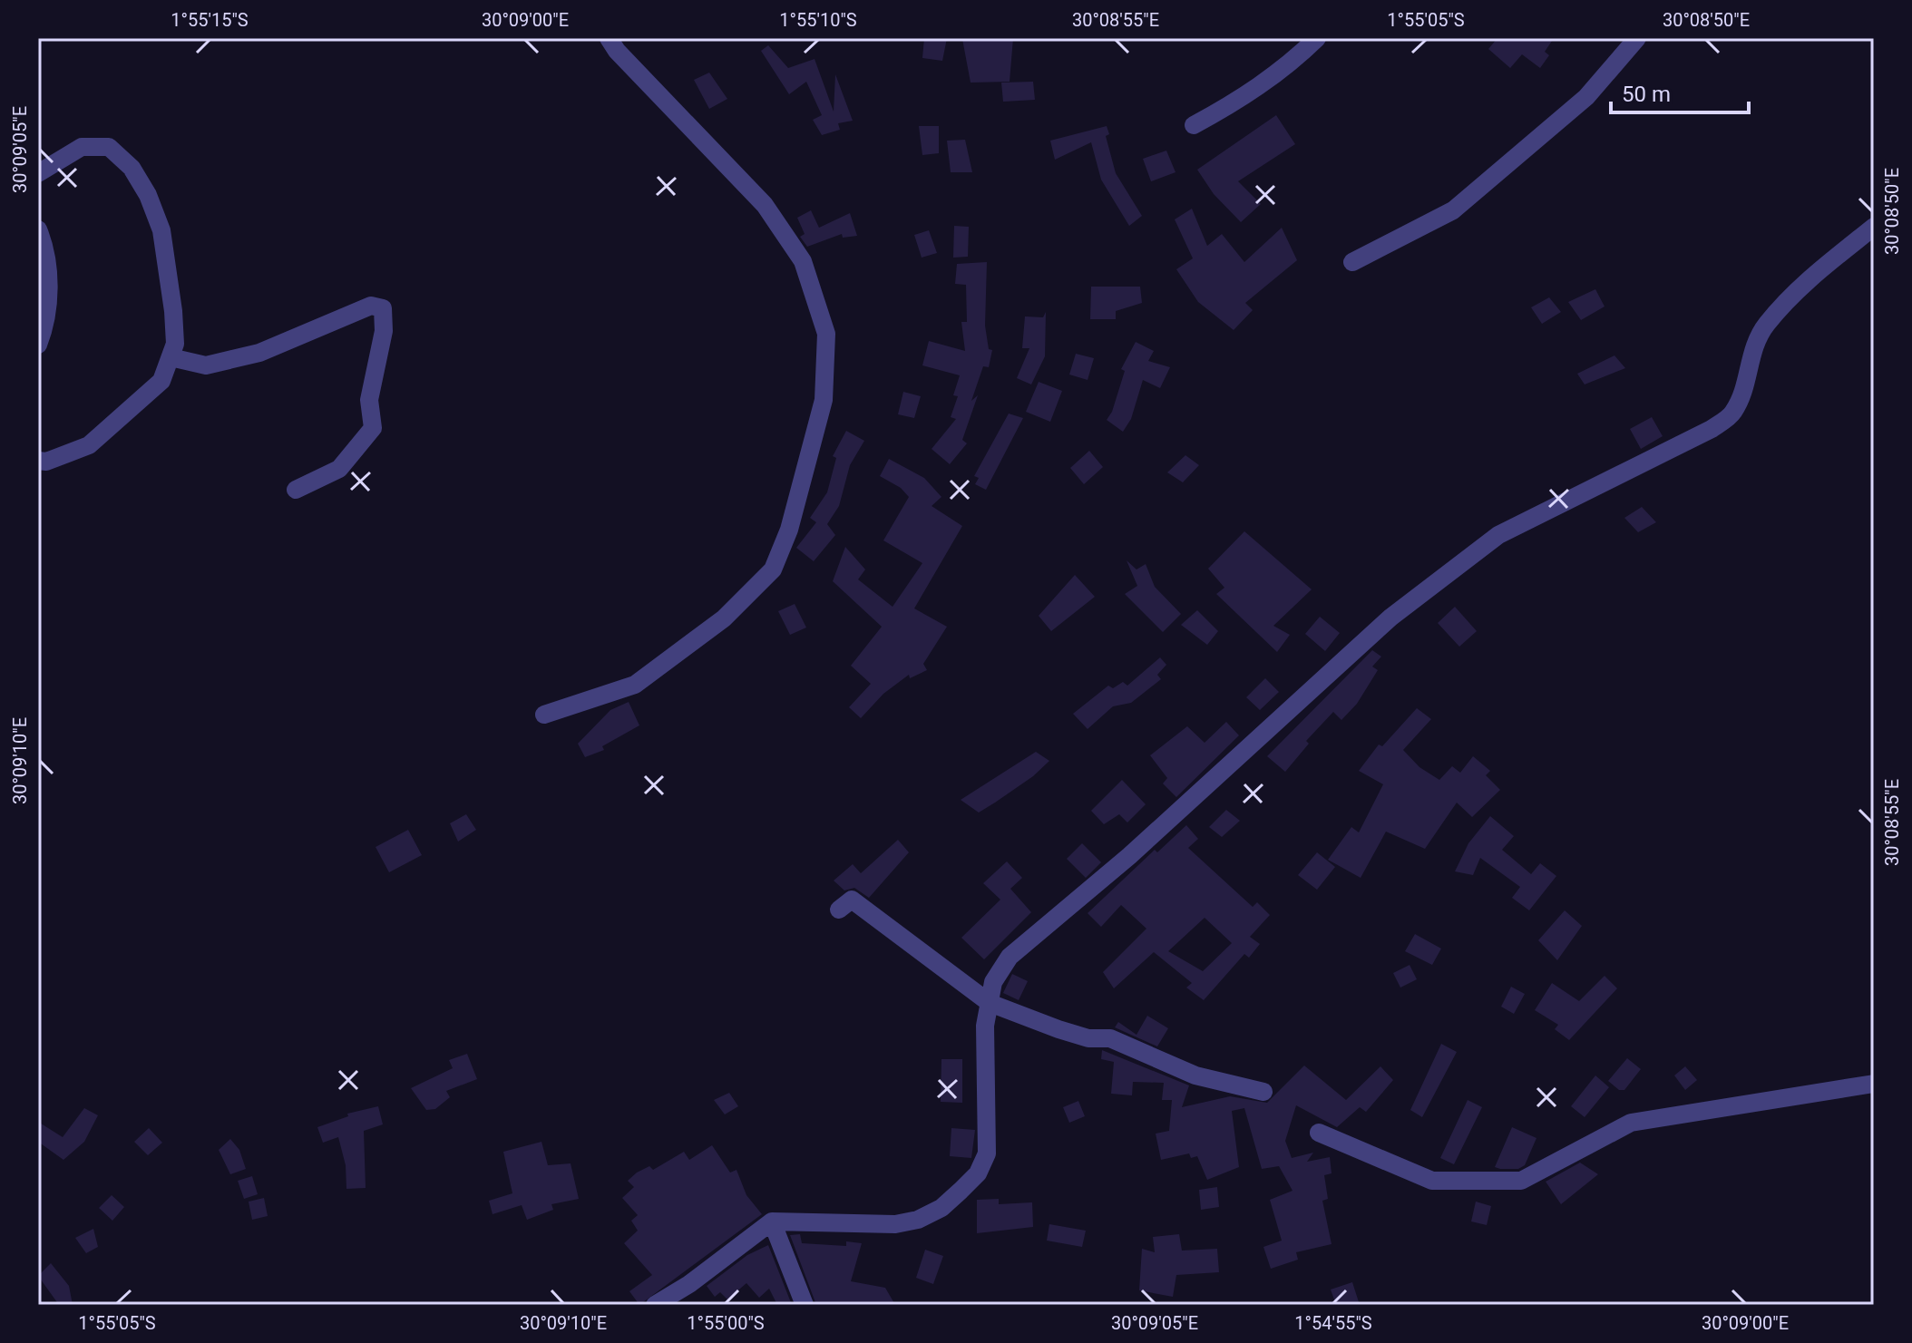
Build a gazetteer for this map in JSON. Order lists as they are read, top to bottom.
{
  "scale_bar": "50 m",
  "coordinates": [
    "1°55'15\"S",
    "30°09'00\"E",
    "1°55'10\"S",
    "30°08'55\"E",
    "1°55'05\"S",
    "30°08'50\"E",
    "30°09'05\"E",
    "30°09'10\"E",
    "1°55'00\"S",
    "1°54'55\"S"
  ]
}
